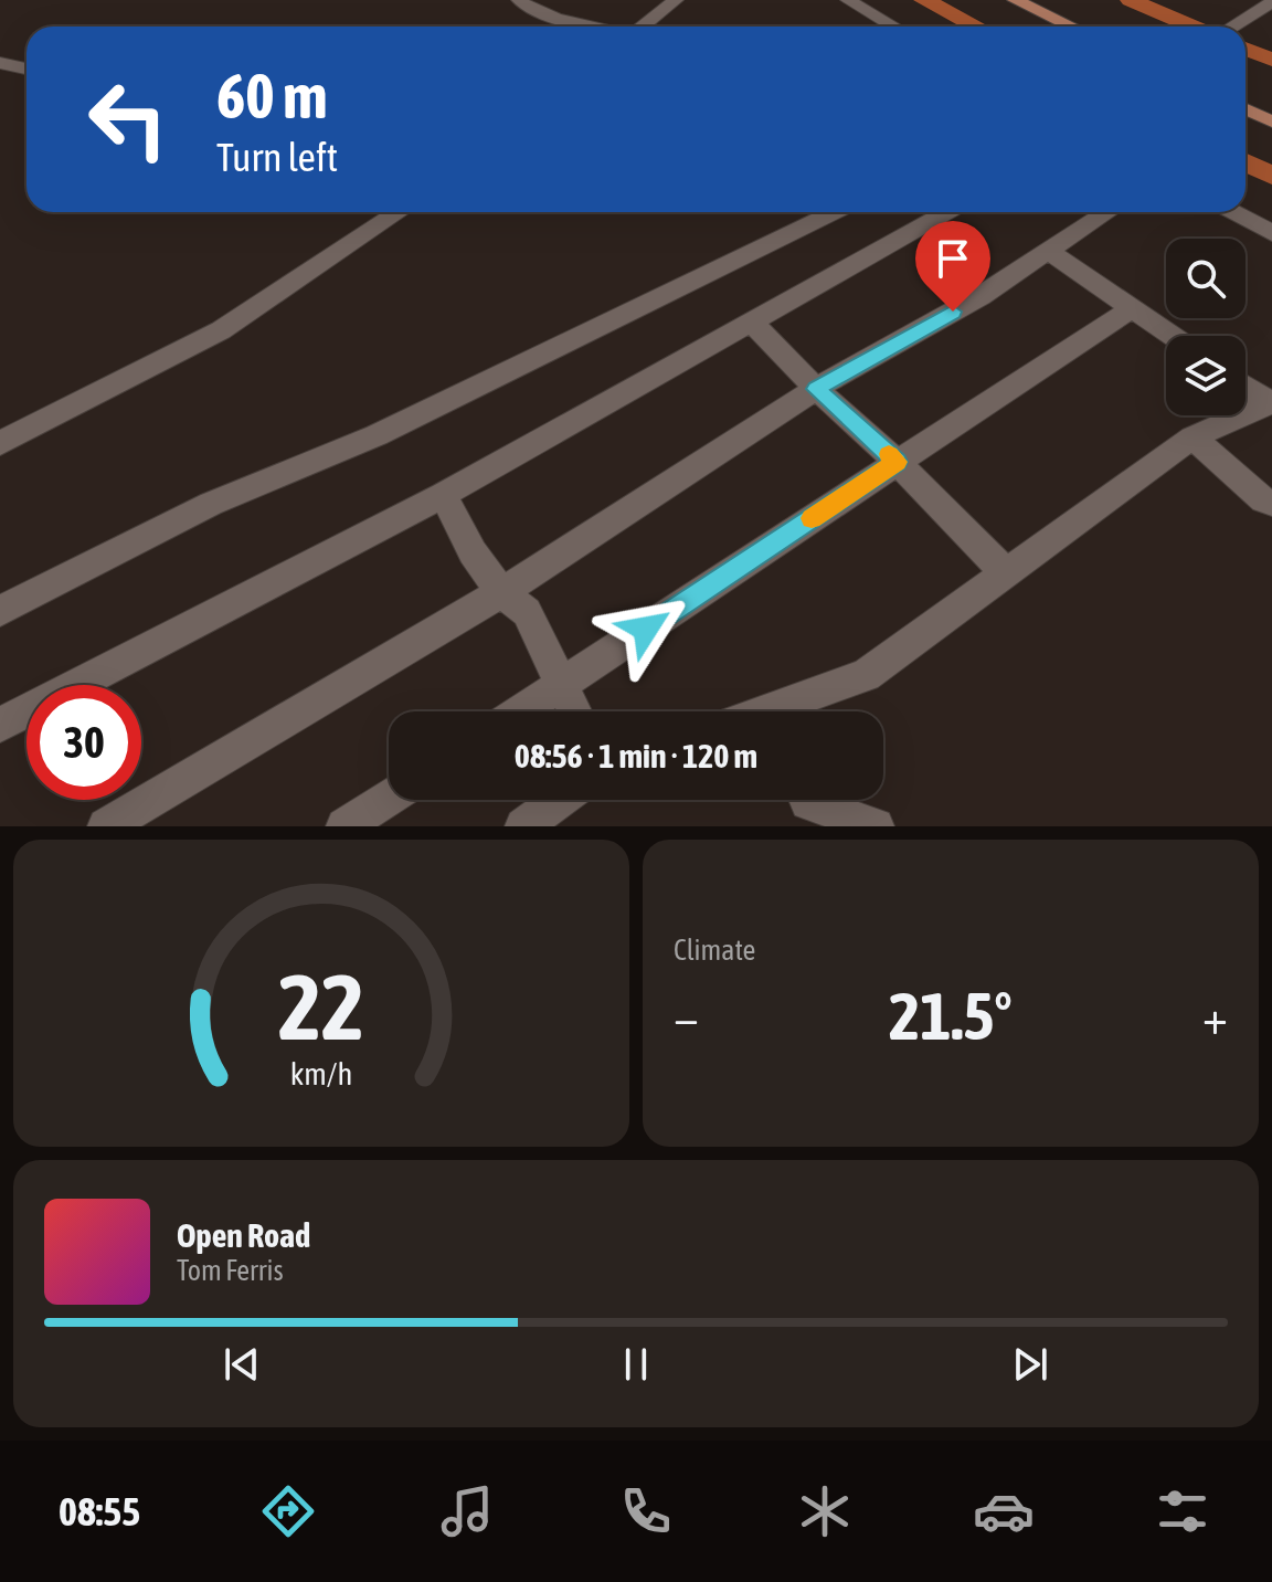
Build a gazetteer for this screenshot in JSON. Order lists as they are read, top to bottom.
{
  "page": {
    "turn": ["60 m", "Turn left"],
    "limit": "30",
    "trip": "08:56 · 1 min · 120 m",
    "tile": "Climate",
    "heat": ["−", "21.5°", "+"],
    "song": ["Open Road", "Tom Ferris"],
    "tabs": "08:55",
    "gauge": ["22", "km/h"]
  }
}
